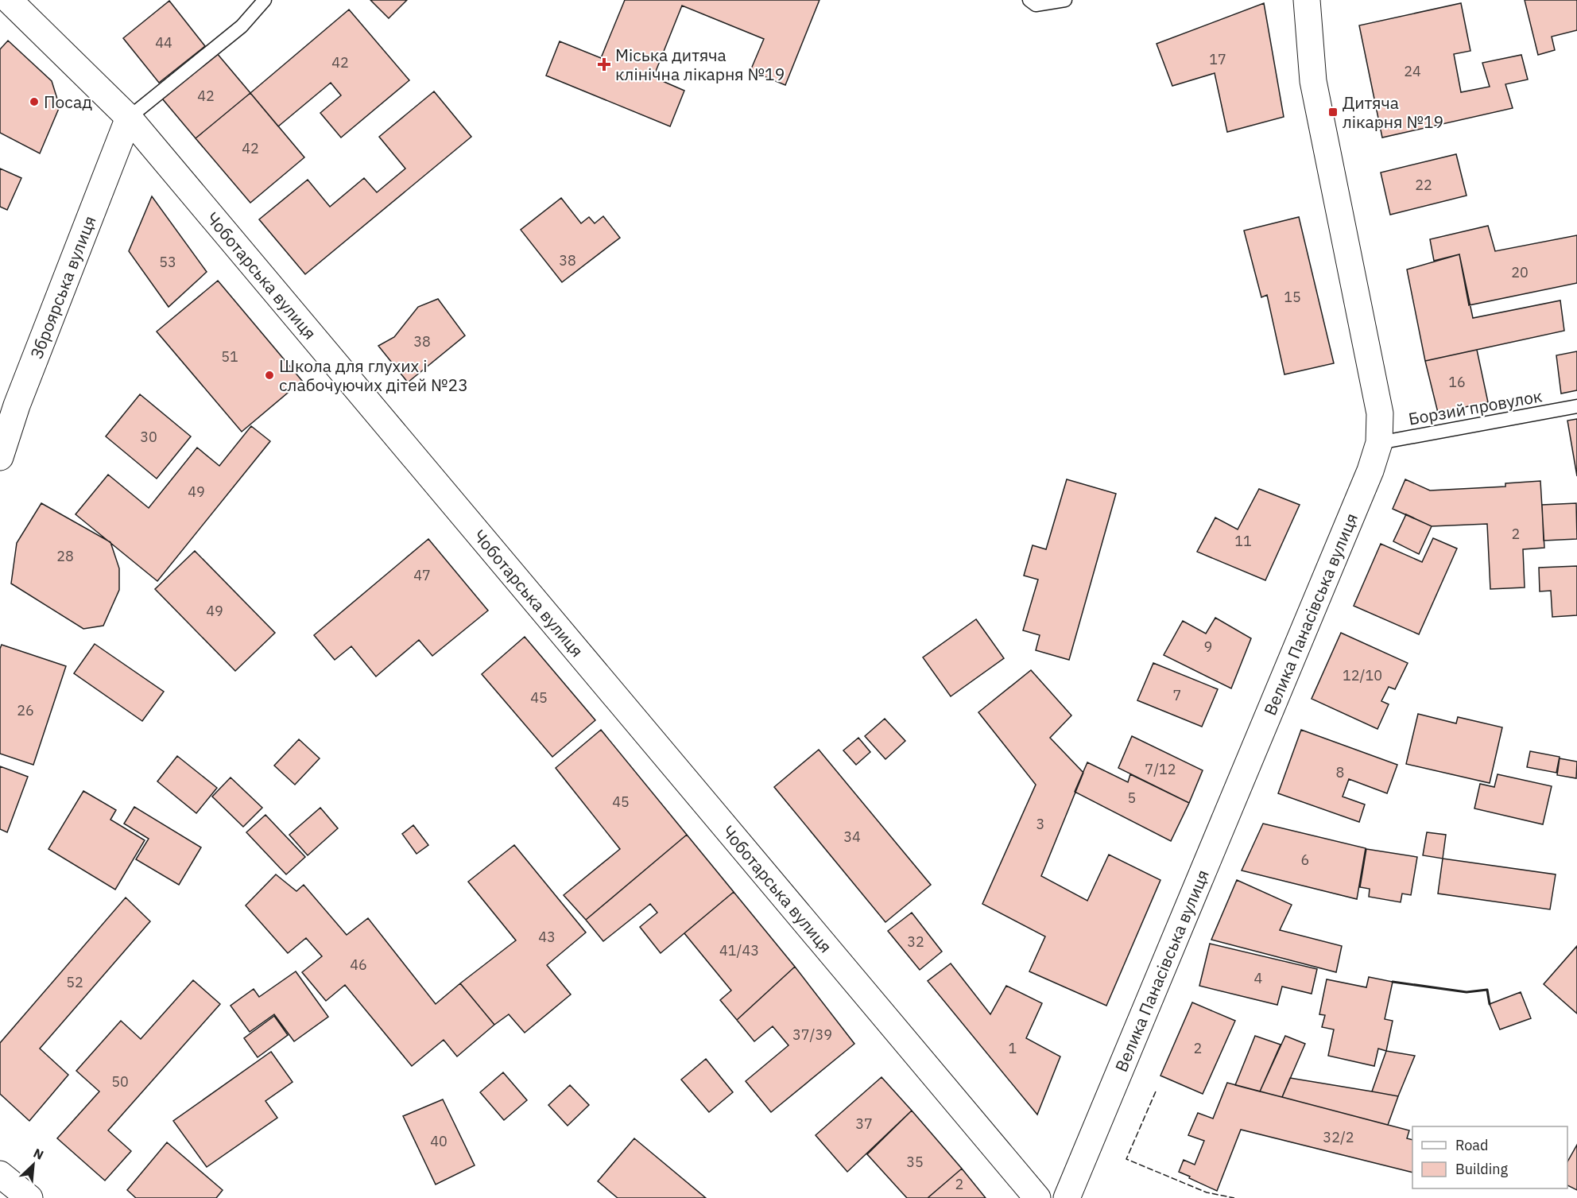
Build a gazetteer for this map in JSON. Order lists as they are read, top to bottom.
{
  "streets": {
    "street": ["Чоботарська вулиця", "Зброярська вулиця", "Велика Панасівська вулиця"],
    "lane": ["Борзий провулок"]
  },
  "crossings": [
    ["Чоботарська вулиця", "Зброярська вулиця"],
    ["Борзий провулок", "Велика Панасівська вулиця"]
  ],
  "places": {
    "health": ["Міська дитяча клінічна лікарня №19"],
    "other": ["Посад", "Школа для глухих і слабочуючих дітей №23"],
    "transit": ["Дитяча лікарня №19"]
  },
  "house_numbers": [
    "44",
    "17",
    "42",
    "24",
    "42",
    "42",
    "22",
    "38",
    "53",
    "20",
    "15",
    "38",
    "51",
    "16",
    "30",
    "49",
    "2",
    "11",
    "28",
    "47",
    "49",
    "9",
    "12/10",
    "7",
    "45",
    "26",
    "7/12",
    "8",
    "5",
    "45",
    "3",
    "34",
    "6",
    "43",
    "32",
    "41/43",
    "46",
    "4",
    "52",
    "37/39",
    "1",
    "2",
    "50",
    "37",
    "32/2",
    "40",
    "35",
    "2"
  ],
  "legend": ["Road", "Building"],
  "north": "top right"
}
